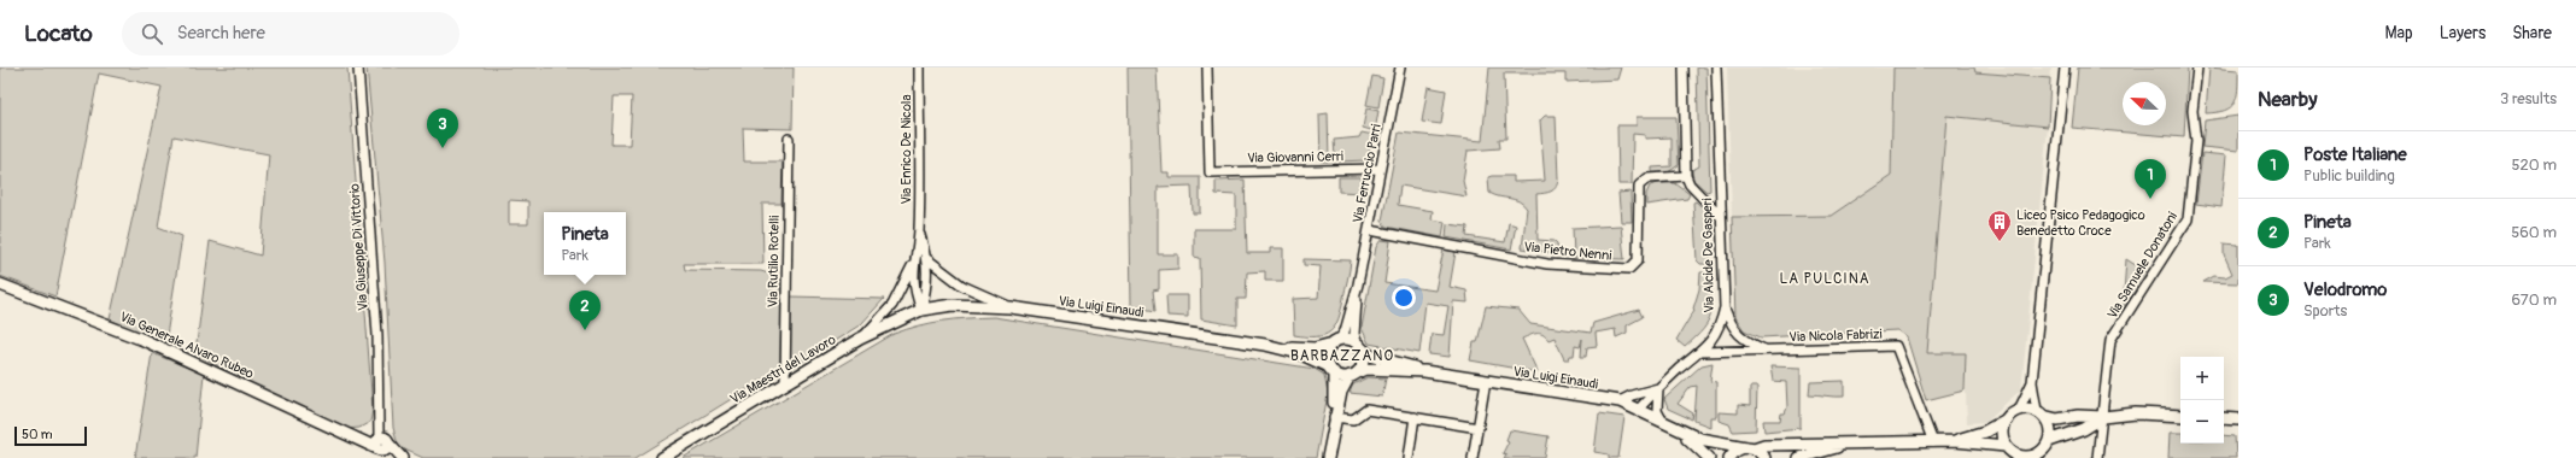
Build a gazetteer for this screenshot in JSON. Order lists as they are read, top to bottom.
{
  "streets": {
    "street": [
      "Via Enrico De Nicola",
      "Via Giovanni Cerri",
      "Via Ferruccio Parri",
      "Via Giuseppe Di Vittorio",
      "Via Pietro Nenni",
      "Via Alcide De Gasperi",
      "Via Rutilio Rotelli",
      "Via Samuele Donatoni",
      "Via Luigi Einaudi",
      "Via Nicola Fabrizi",
      "Via Generale Alvaro Rubeo",
      "Via Maestri del Lavoro"
    ]
  },
  "crossings": [
    ["Via Giovanni Cerri", "Via Ferruccio Parri"],
    ["Via Ferruccio Parri", "Via Pietro Nenni"],
    ["Via Ferruccio Parri", "Via Luigi Einaudi"],
    ["Via Giuseppe Di Vittorio", "Via Generale Alvaro Rubeo"],
    ["Via Alcide De Gasperi", "Via Luigi Einaudi"],
    ["Via Alcide De Gasperi", "Via Nicola Fabrizi"],
    ["Via Rutilio Rotelli", "Via Maestri del Lavoro"],
    ["Via Luigi Einaudi", "Via Maestri del Lavoro"]
  ],
  "districts": ["LA PULCINA", "BARBAZZANO"],
  "places": {
    "building": ["Liceo Psico Pedagogico Benedetto Croce"]
  },
  "scale_bar": "50 m",
  "north": "top left",
  "page": {
    "header": "Locato",
    "search": "Search here",
    "nav": ["Map", "Layers", "Share"],
    "heading": ["Nearby", "3 results"],
    "pins": ["3", "1", "2"],
    "list": [
      {
        "mark": "1",
        "name": "Poste Italiane",
        "note": "Public building",
        "value": "520 m"
      },
      {
        "mark": "2",
        "name": "Pineta",
        "note": "Park",
        "value": "560 m"
      },
      {
        "mark": "3",
        "name": "Velodromo",
        "note": "Sports",
        "value": "670 m"
      }
    ],
    "popup": ["Pineta", "Park"],
    "map_buttons": ["+", "−"],
    "scale": "50 m"
  }
}
